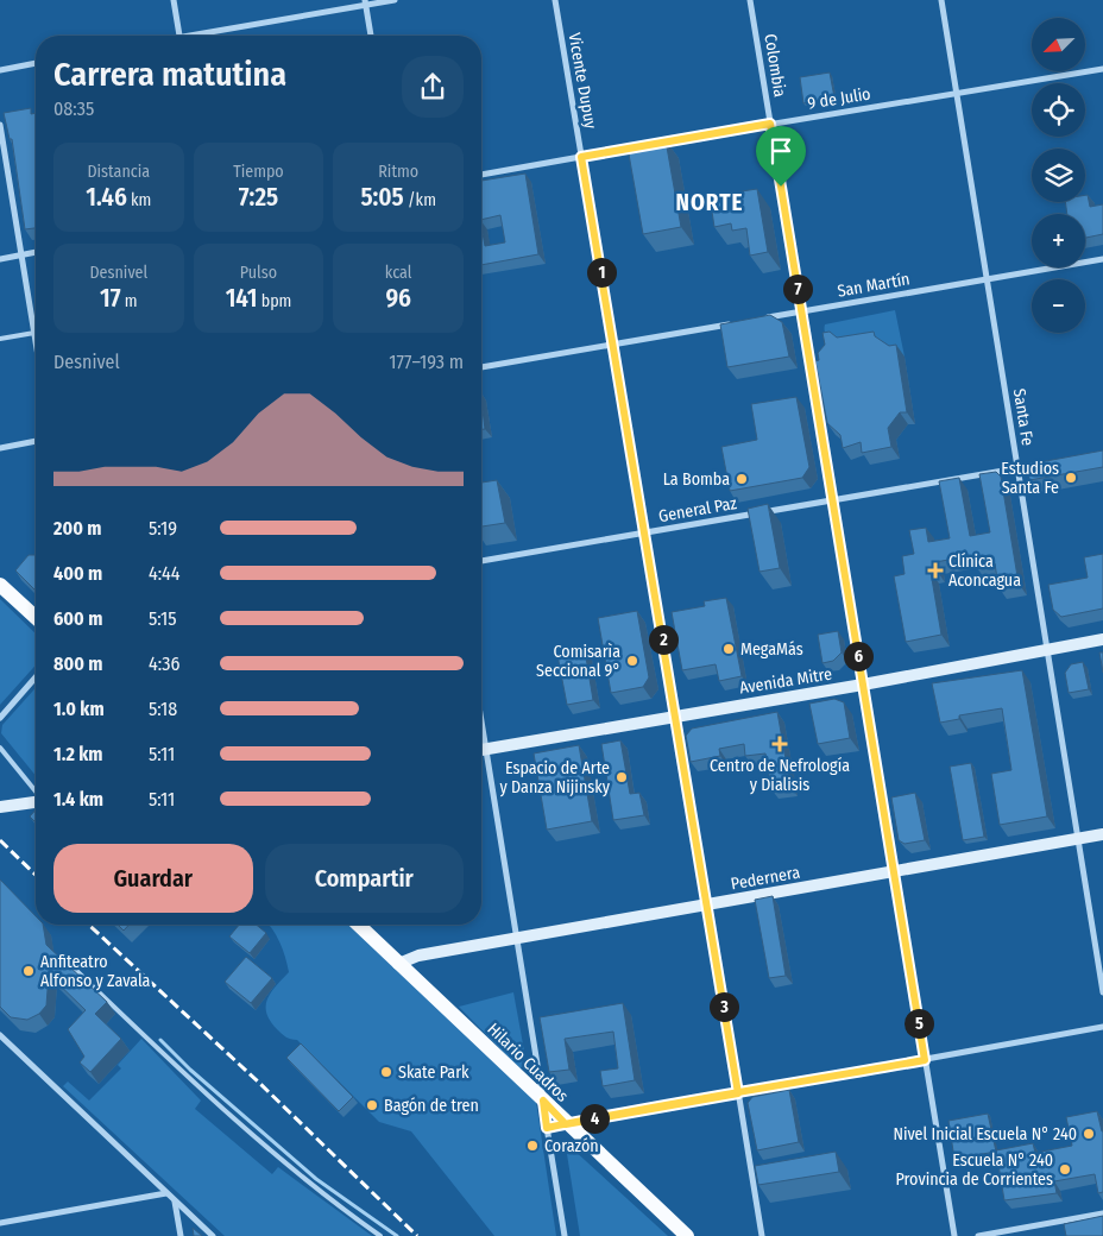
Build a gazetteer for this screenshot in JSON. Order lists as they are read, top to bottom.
{
  "streets": {
    "main road": ["Hilario Cuadros"],
    "street": [
      "Colombia",
      "Vicente Dupuy",
      "9 de Julio",
      "San Martín",
      "Santa Fe",
      "General Paz",
      "Avenida Mitre",
      "Pedernera"
    ]
  },
  "crossings": [
    ["Colombia", "9 de Julio"],
    ["Colombia", "San Martín"],
    ["Colombia", "General Paz"],
    ["Colombia", "Avenida Mitre"],
    ["Colombia", "Pedernera"],
    ["Vicente Dupuy", "General Paz"],
    ["Vicente Dupuy", "Avenida Mitre"],
    ["Vicente Dupuy", "Pedernera"],
    ["9 de Julio", "Santa Fe"],
    ["San Martín", "Santa Fe"],
    ["Santa Fe", "General Paz"],
    ["Santa Fe", "Avenida Mitre"],
    ["Santa Fe", "Pedernera"],
    ["Pedernera", "Hilario Cuadros"]
  ],
  "districts": ["NORTE"],
  "places": {
    "other": [
      "Estudios Santa Fe",
      "La Bomba",
      "MegaMás",
      "Comisarìa Seccional 9°",
      "Espacio de Arte y Danza Nijinsky",
      "Anfiteatro Alfonso y Zavala",
      "Skate Park",
      "Bagón de tren",
      "Nivel Inicial Escuela N° 240",
      "Corazón",
      "Escuela N° 240 Provincia de Corrientes"
    ],
    "health": ["Clínica Aconcagua", "Centro de Nefrología y Dialisis"]
  },
  "north": "bottom left",
  "page": {
    "map_buttons": ["+", "−"],
    "heading": ["Carrera matutina", "08:35"],
    "stats": [
      ["Distancia", "1.46 km"],
      ["Tiempo", "7:25"],
      ["Ritmo", "5:05 /km"],
      ["Desnivel", "17 m"],
      ["Pulso", "141 bpm"],
      ["kcal", "96"]
    ],
    "pins": [
      "1",
      "7",
      "2",
      "6",
      "3",
      "5",
      "4"
    ],
    "chart": ["Desnivel", "177–193 m"],
    "list": [
      {
        "name": "200 m",
        "note": "5:19"
      },
      {
        "name": "400 m",
        "note": "4:44"
      },
      {
        "name": "600 m",
        "note": "5:15"
      },
      {
        "name": "800 m",
        "note": "4:36"
      },
      {
        "name": "1.0 km",
        "note": "5:18"
      },
      {
        "name": "1.2 km",
        "note": "5:11"
      },
      {
        "name": "1.4 km",
        "note": "5:11"
      }
    ],
    "buttons": ["Guardar", "Compartir"]
  }
}
